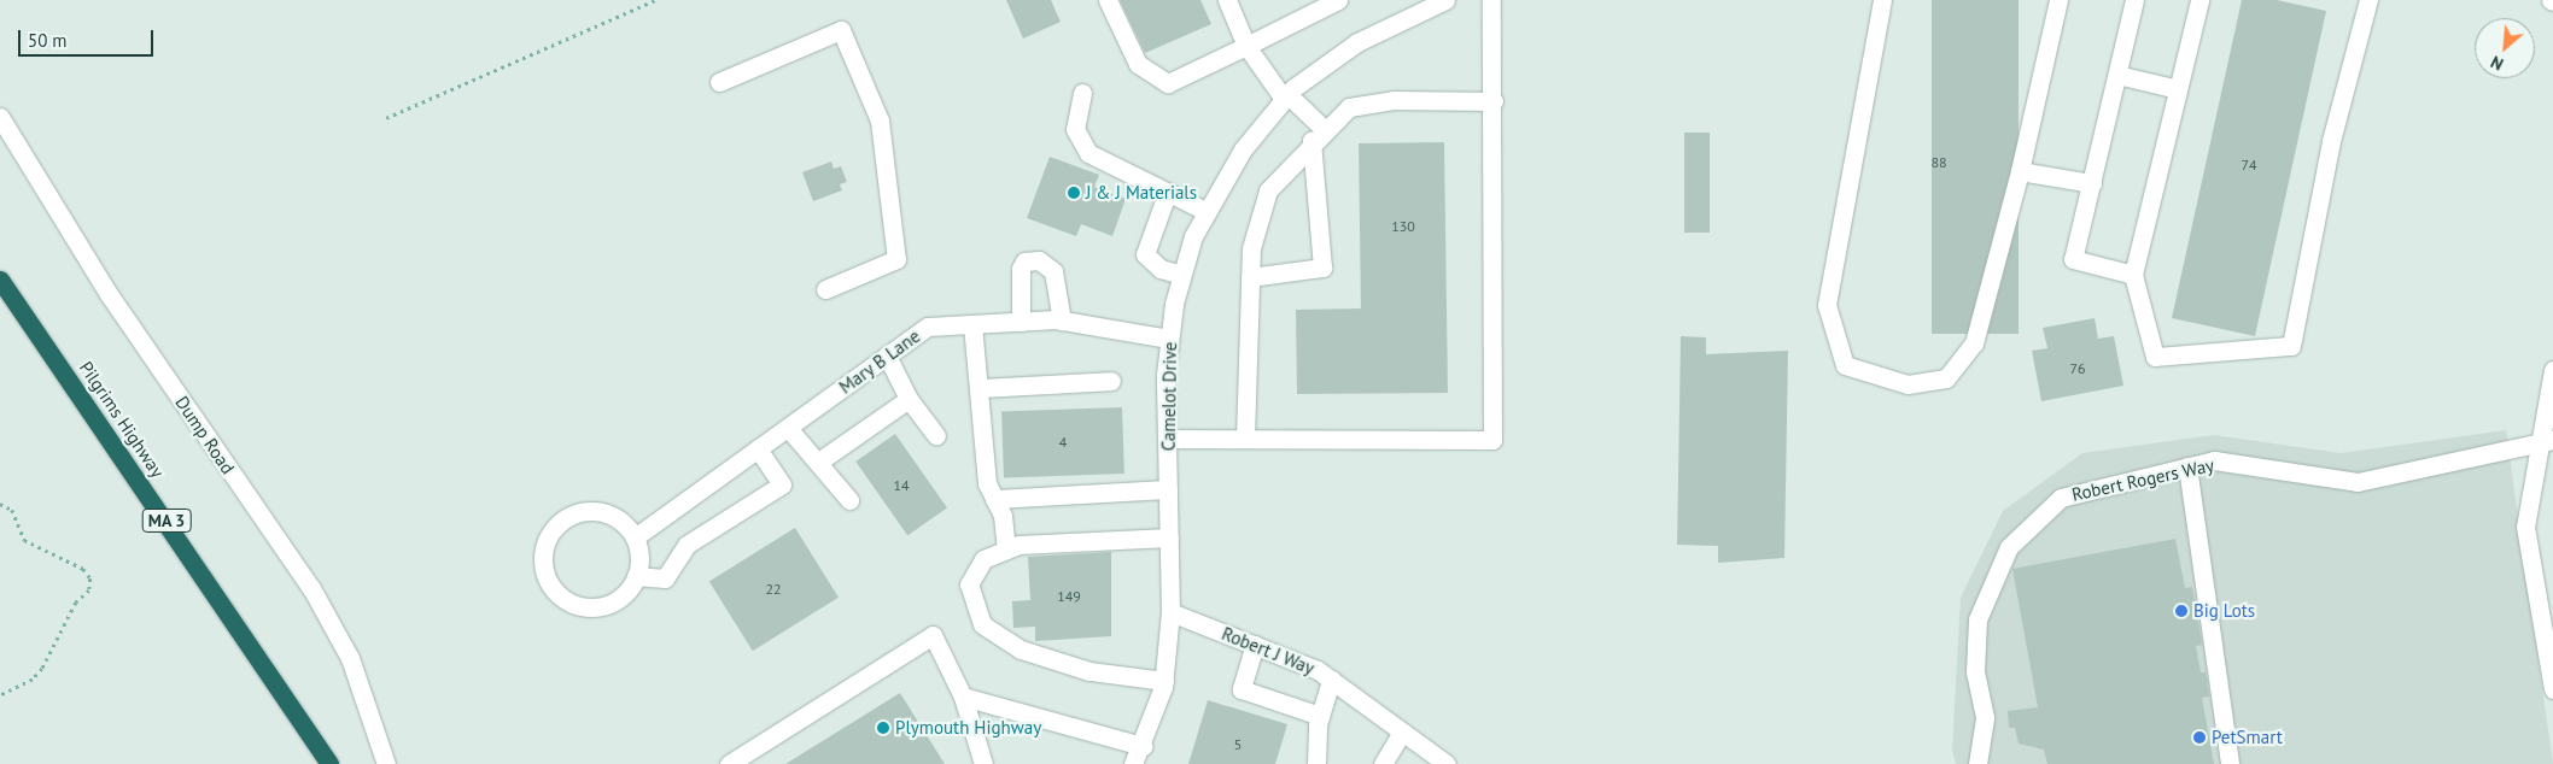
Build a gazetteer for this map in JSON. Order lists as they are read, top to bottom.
{
  "streets": {
    "highway": ["Pilgrims Highway", "MA 3"],
    "street": [
      "Mary B Lane",
      "Camelot Drive",
      "Dump Road",
      "Robert Rogers Way",
      "Robert J Way"
    ]
  },
  "crossings": [
    ["Mary B Lane", "Camelot Drive"],
    ["Camelot Drive", "Robert J Way"]
  ],
  "places": [
    "J & J Materials",
    "Big Lots",
    "Plymouth Highway",
    "PetSmart"
  ],
  "house_numbers": [
    "88",
    "74",
    "130",
    "76",
    "4",
    "14",
    "22",
    "149",
    "5"
  ],
  "scale_bar": "50 m",
  "north": "bottom left"
}
